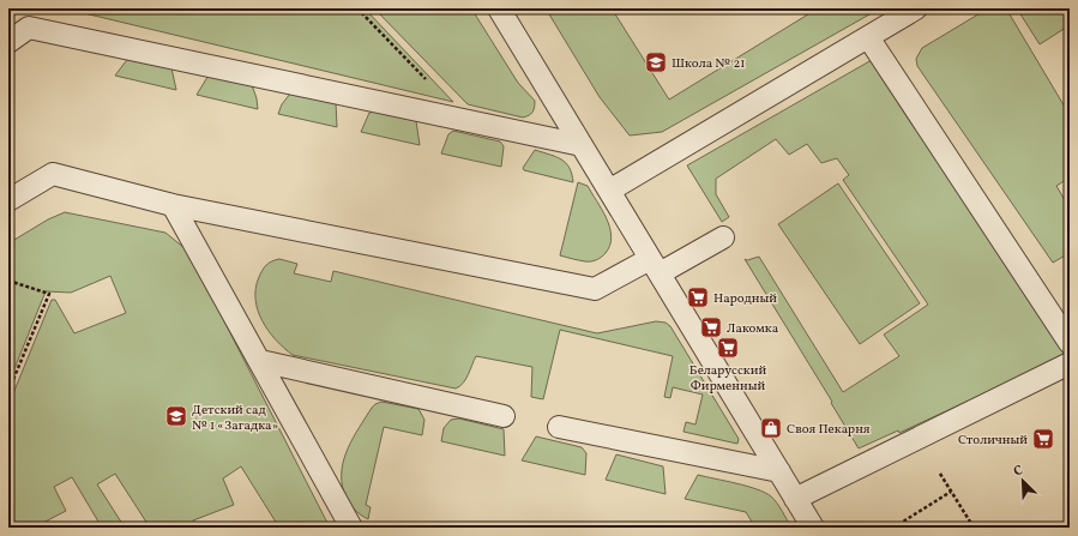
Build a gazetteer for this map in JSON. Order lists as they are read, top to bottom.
{
  "places": {
    "school or university": ["Школа № 21", "Детский сад № 1 «Загадка»"],
    "supermarket": [
      "Народный",
      "Лакомка",
      "Беларусский Фирменный",
      "Столичный"
    ],
    "shop": ["Своя Пекарня"]
  },
  "north": "top left"
}
